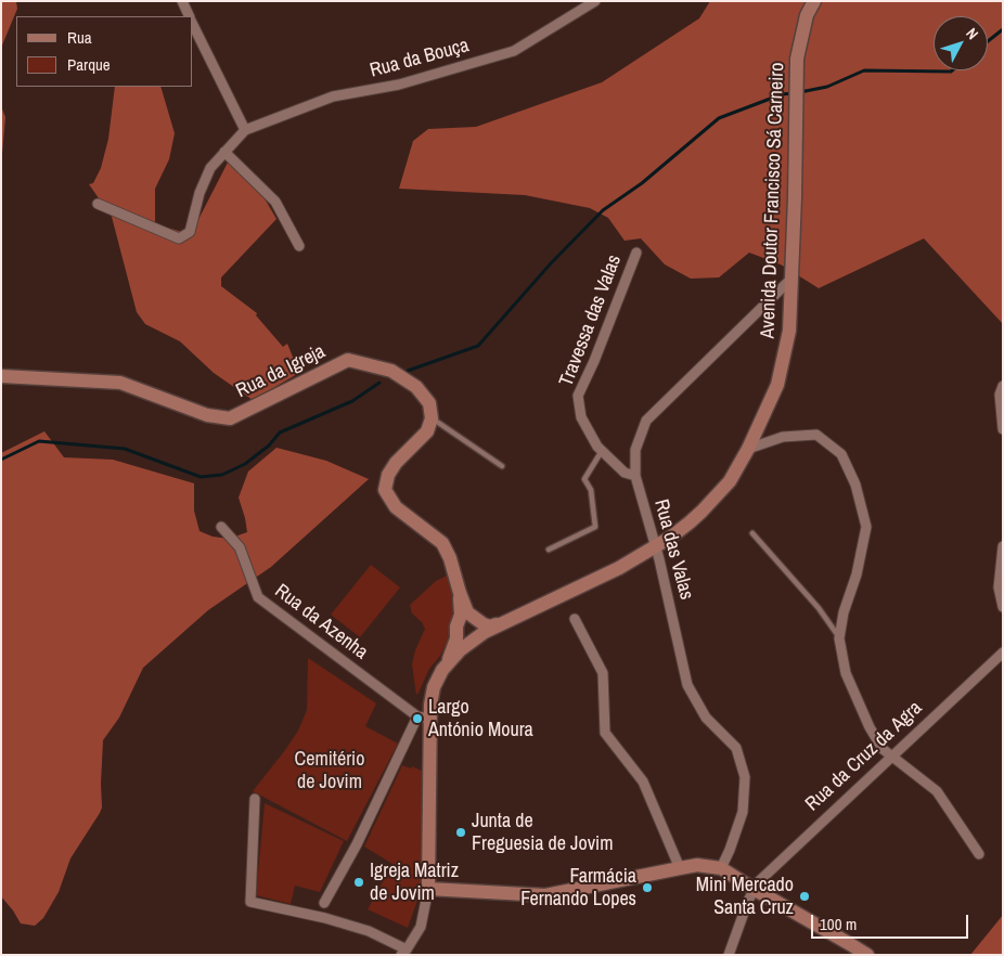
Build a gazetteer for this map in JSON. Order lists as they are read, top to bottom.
{
  "streets": {
    "street": [
      "Rua da Bouça",
      "Avenida Doutor Francisco Sá Carneiro",
      "Travessa das Valas",
      "Rua da Igreja",
      "Rua das Valas",
      "Rua da Azenha",
      "Rua da Cruz da Agra"
    ]
  },
  "crossings": [
    ["Avenida Doutor Francisco Sá Carneiro", "Rua das Valas"],
    ["Travessa das Valas", "Rua das Valas"]
  ],
  "parks": ["Cemitério de Jovim"],
  "places": [
    "Largo António Moura",
    "Junta de Freguesia de Jovim",
    "Igreja Matriz de Jovim",
    "Farmácia Fernando Lopes",
    "Mini Mercado Santa Cruz"
  ],
  "legend": ["Rua", "Parque"],
  "scale_bar": "100 m",
  "north": "top right"
}
